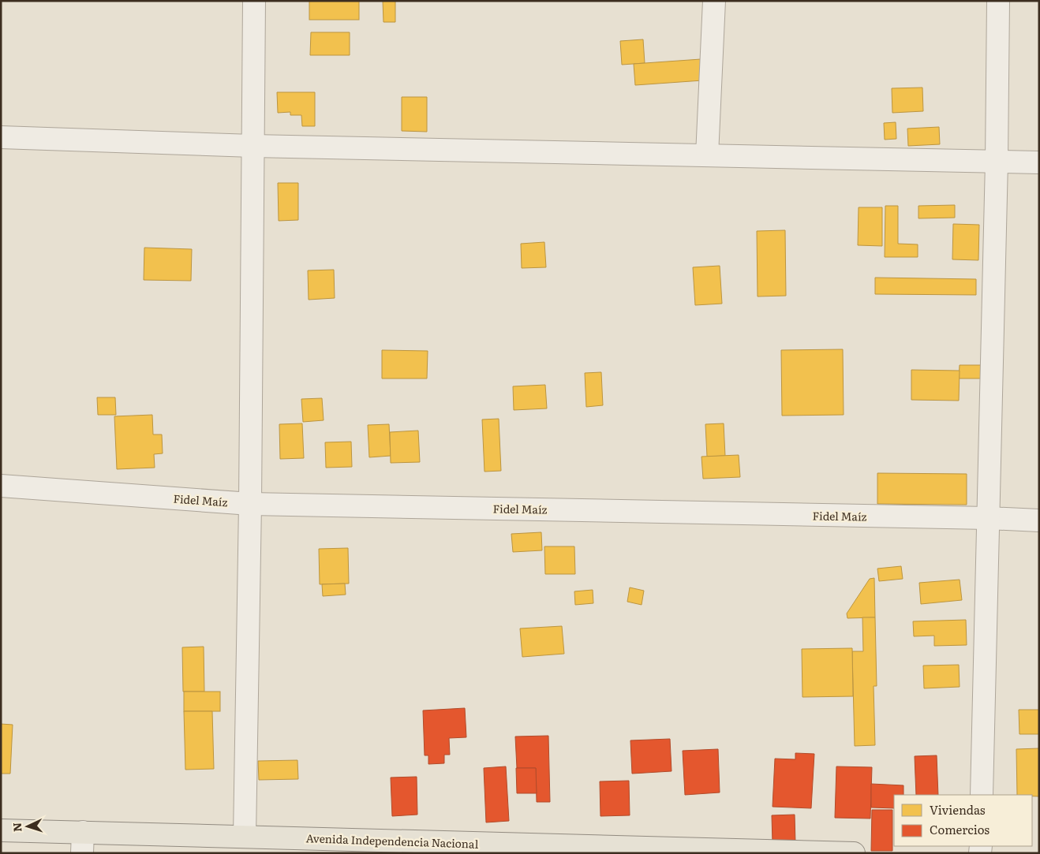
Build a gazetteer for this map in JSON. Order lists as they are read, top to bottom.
{
  "streets": {
    "main road": ["Avenida Independencia Nacional"],
    "street": ["Fidel Maíz"]
  },
  "legend": ["Viviendas", "Comercios"],
  "north": "left"
}
